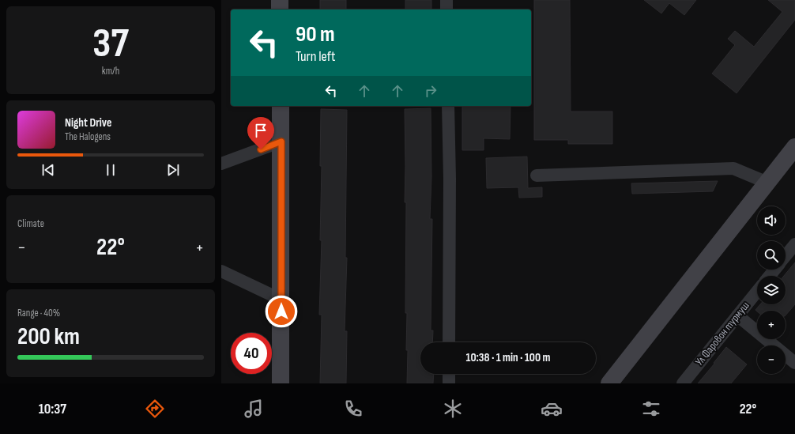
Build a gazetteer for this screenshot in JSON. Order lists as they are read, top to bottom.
{
  "streets": {
    "street": ["Ул Фаровон турмуш"]
  },
  "page": {
    "tile": [
      ["37", "km/h"],
      "Climate",
      ["Range · 40%", "200 km"]
    ],
    "turn": ["90 m", "Turn left"],
    "song": ["Night Drive", "The Halogens"],
    "map_buttons": ["+", "−"],
    "heat": ["−", "22°", "+"],
    "limit": "40",
    "trip": "10:38 · 1 min · 100 m",
    "tabs": ["10:37", "22°"]
  }
}
